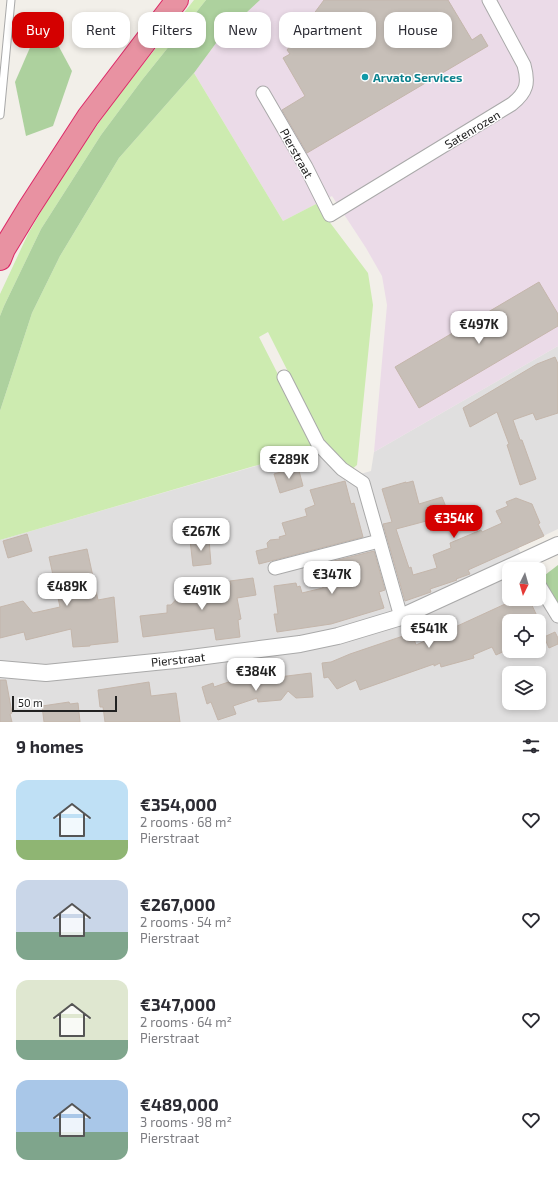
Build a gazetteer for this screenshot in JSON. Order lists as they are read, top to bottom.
{
  "streets": {
    "street": ["Satenrozen", "Pierstraat"]
  },
  "crossings": [
    ["Satenrozen", "Pierstraat"]
  ],
  "places": ["Arvato Services"],
  "scale_bar": "50 m",
  "north": "bottom",
  "page": {
    "chip": [
      "Buy",
      "Rent",
      "Filters",
      "New",
      "Apartment",
      "House"
    ],
    "price": [
      "€497K",
      "€289K",
      "€354K",
      "€267K",
      "€347K",
      "€489K",
      "€491K",
      "€541K",
      "€384K"
    ],
    "scale": "50 m",
    "heading": "9 homes",
    "list": [
      {
        "name": "€354,000",
        "note": "2 rooms · 68 m² · Pierstraat"
      },
      {
        "name": "€267,000",
        "note": "2 rooms · 54 m² · Pierstraat"
      },
      {
        "name": "€347,000",
        "note": "2 rooms · 64 m² · Pierstraat"
      },
      {
        "name": "€489,000",
        "note": "3 rooms · 98 m² · Pierstraat"
      }
    ]
  }
}
